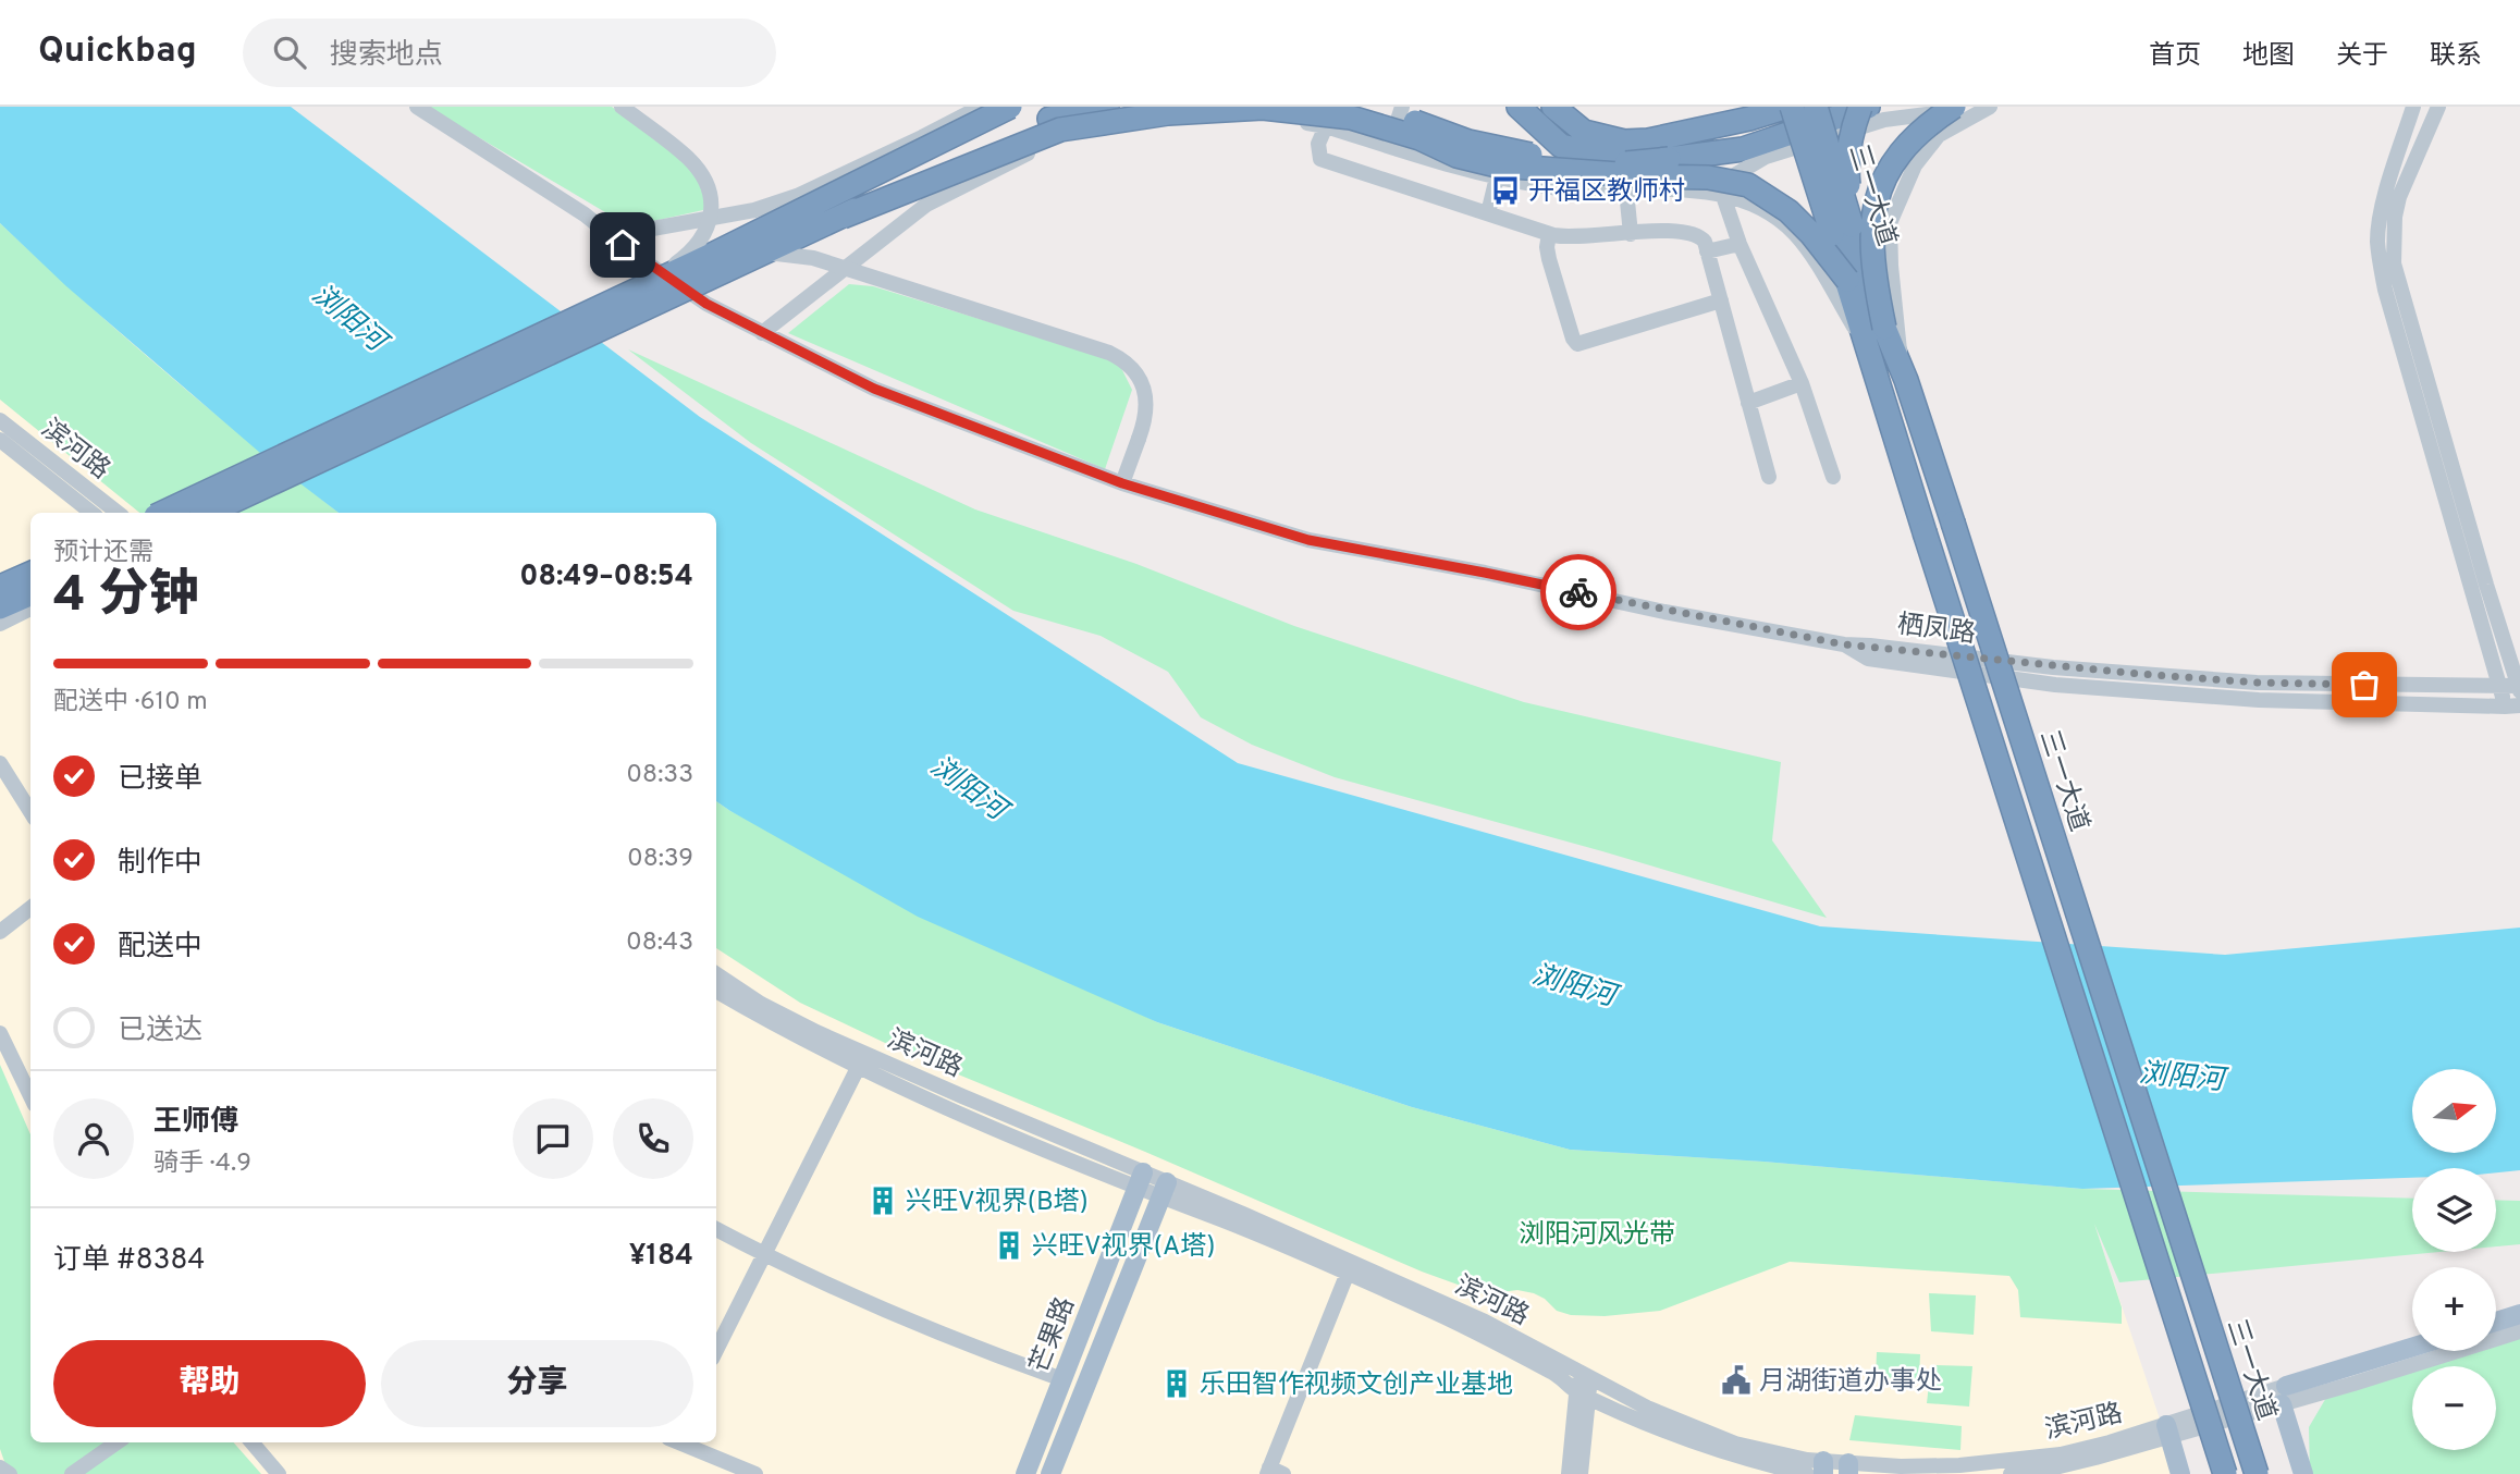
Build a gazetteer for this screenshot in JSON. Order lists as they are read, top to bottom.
{
  "streets": {
    "highway": ["三一大道"],
    "main road": ["芒果路"],
    "street": ["滨河路", "栖凤路"]
  },
  "crossings": [
    ["滨河路", "芒果路"]
  ],
  "water": ["浏阳河"],
  "parks": ["浏阳河风光带"],
  "places": {
    "bus stop": ["开福区教师村"],
    "building": ["兴旺V视界(B塔)", "兴旺V视界(A塔)", "乐田智作视频文创产业基地"],
    "public building": ["月湖街道办事处"]
  },
  "north": "right",
  "page": {
    "header": "Quickbag",
    "search": "搜索地点",
    "nav": [
      "首页",
      "地图",
      "关于",
      "联系"
    ],
    "heading": ["4 分钟", "预计还需", "08:49–08:54"],
    "panel": [
      "王师傅",
      "骑手 · 4.9",
      "订单 #8384",
      "¥184"
    ],
    "bar": "配送中 · 610 m",
    "list": [
      ["已接单", "08:33"],
      ["制作中", "08:39"],
      ["配送中", "08:43"],
      "已送达"
    ],
    "map_buttons": ["+", "−"],
    "buttons": ["帮助", "分享"]
  }
}
